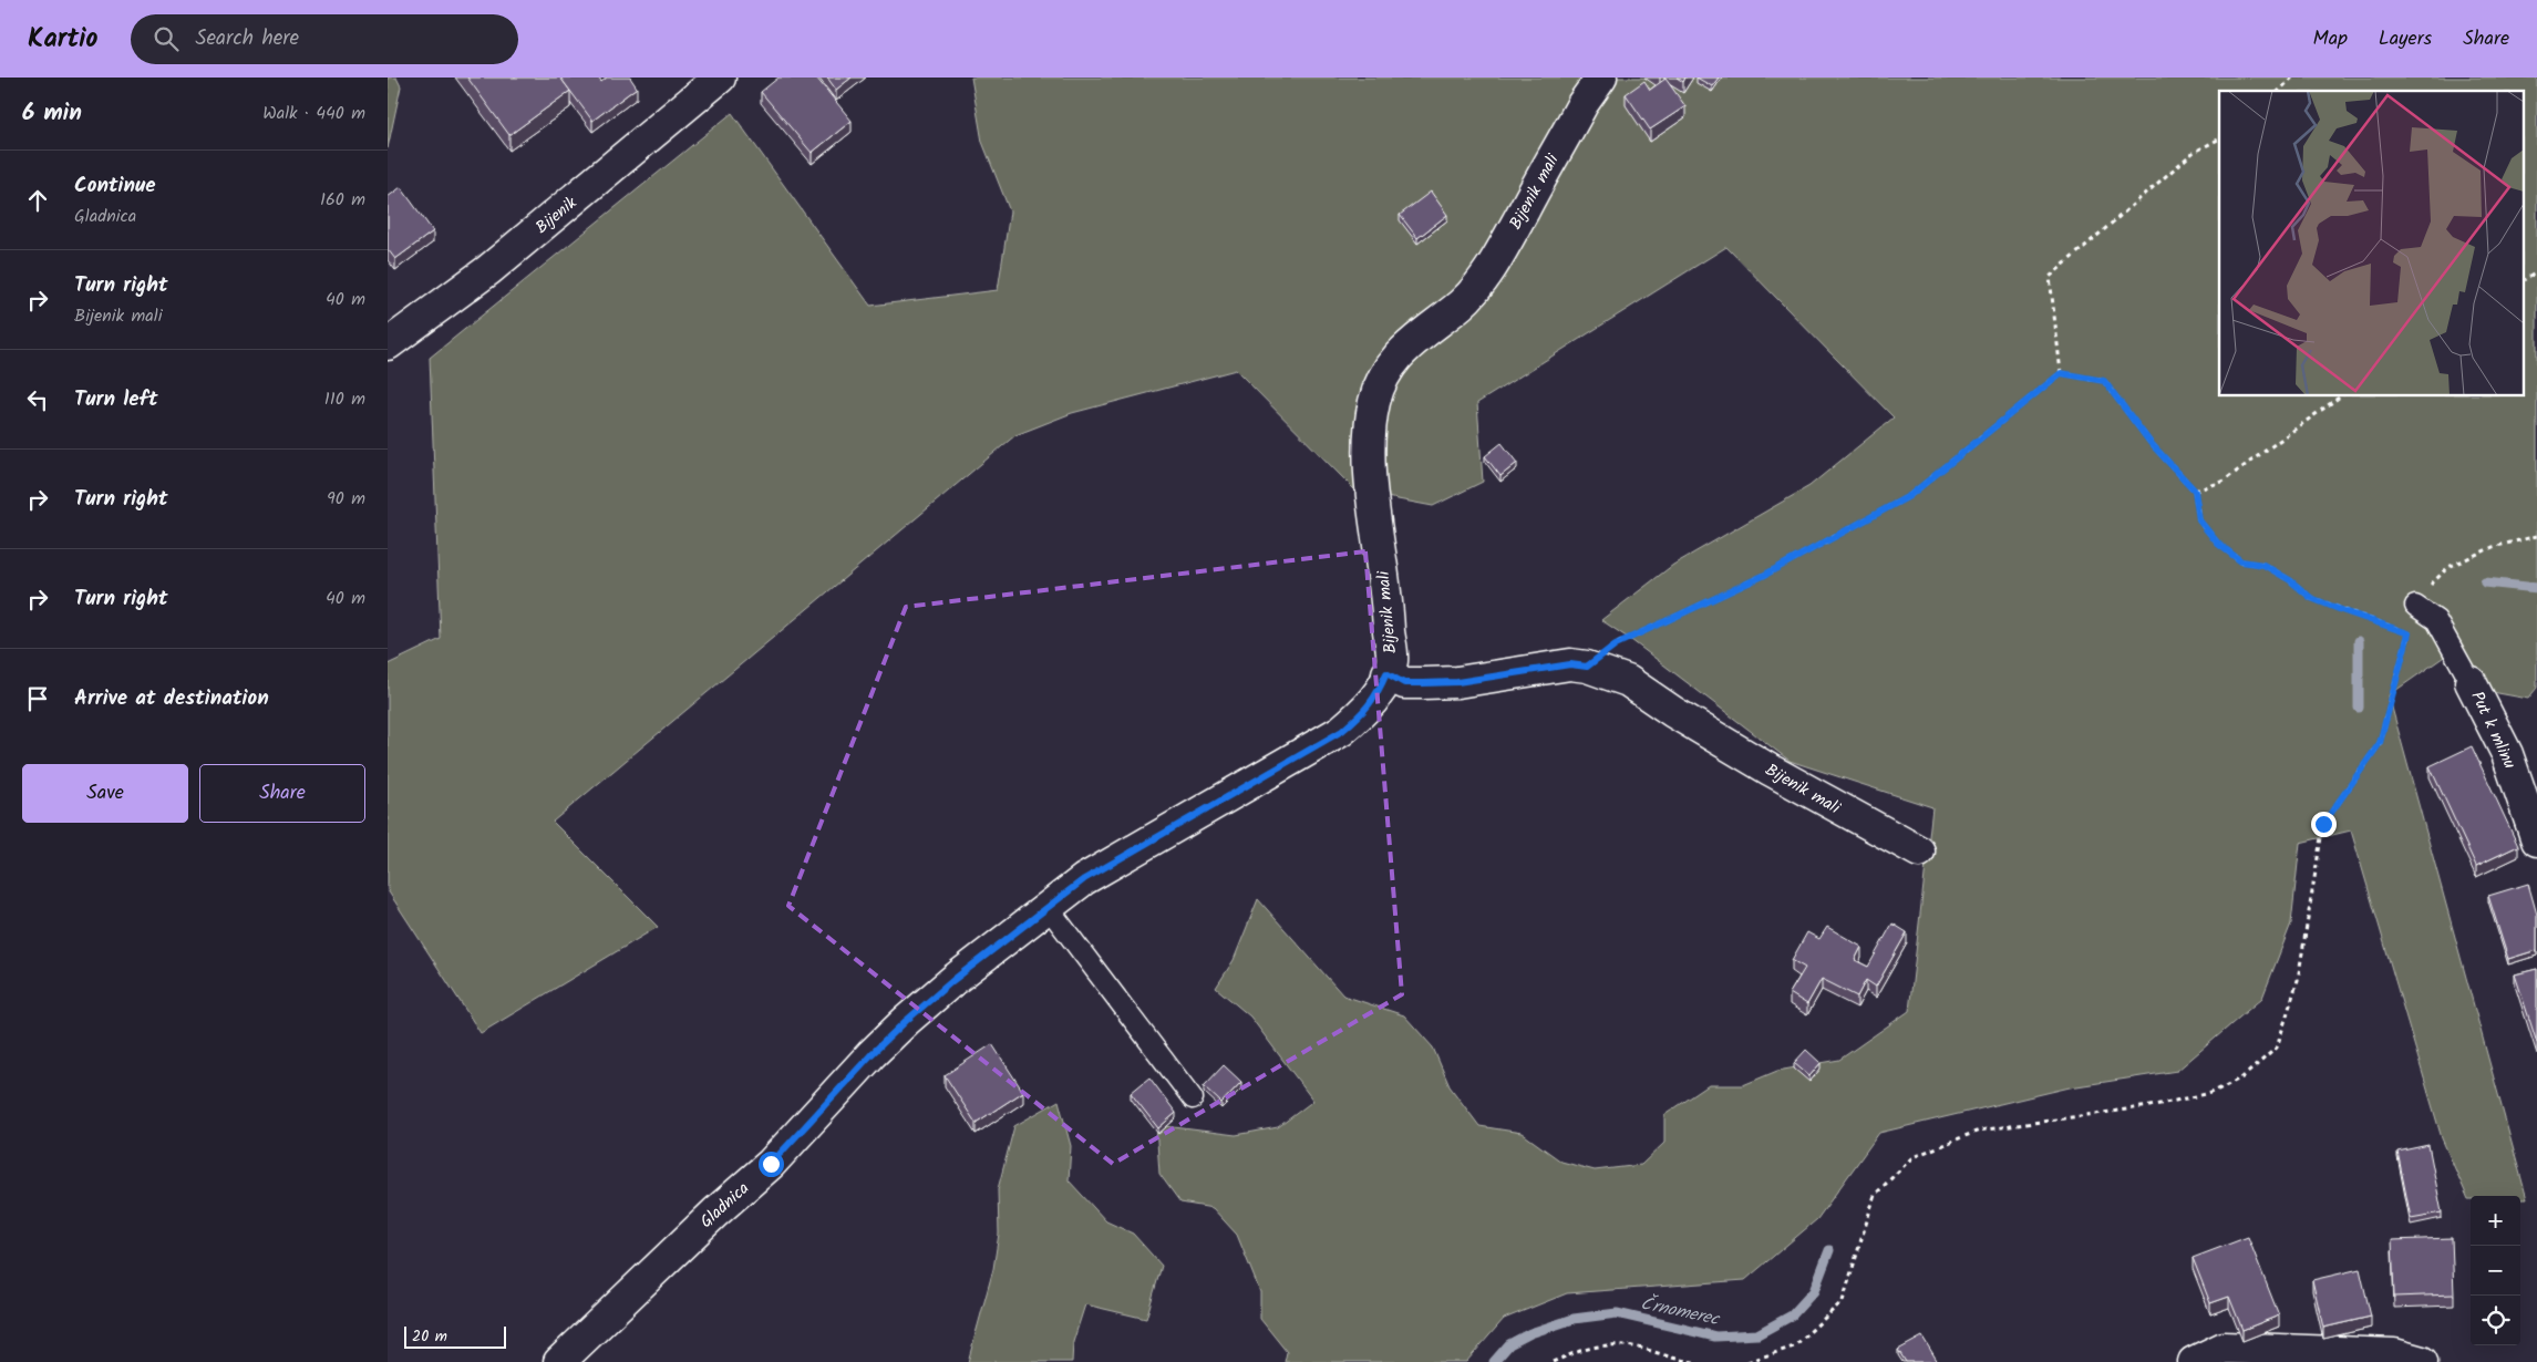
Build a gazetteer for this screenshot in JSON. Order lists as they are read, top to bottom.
{
  "streets": {
    "street": [
      "Bijenik mali",
      "Bijenik",
      "Put k mlinu",
      "Gladnica"
    ]
  },
  "crossings": [
    ["Bijenik mali", "Gladnica"]
  ],
  "water": ["Črnomerec"],
  "scale_bar": "20 m",
  "page": {
    "header": "Kartio",
    "search": "Search here",
    "nav": ["Map", "Layers", "Share"],
    "heading": ["6 min", "Walk · 440 m"],
    "list": [
      ["Continue", "Gladnica", "160 m"],
      ["Turn right", "Bijenik mali", "40 m"],
      ["Turn left", "110 m"],
      ["Turn right", "90 m"],
      ["Turn right", "40 m"],
      "Arrive at destination"
    ],
    "buttons": ["Save", "Share"],
    "map_buttons": ["+", "−"],
    "scale": "20 m"
  }
}
